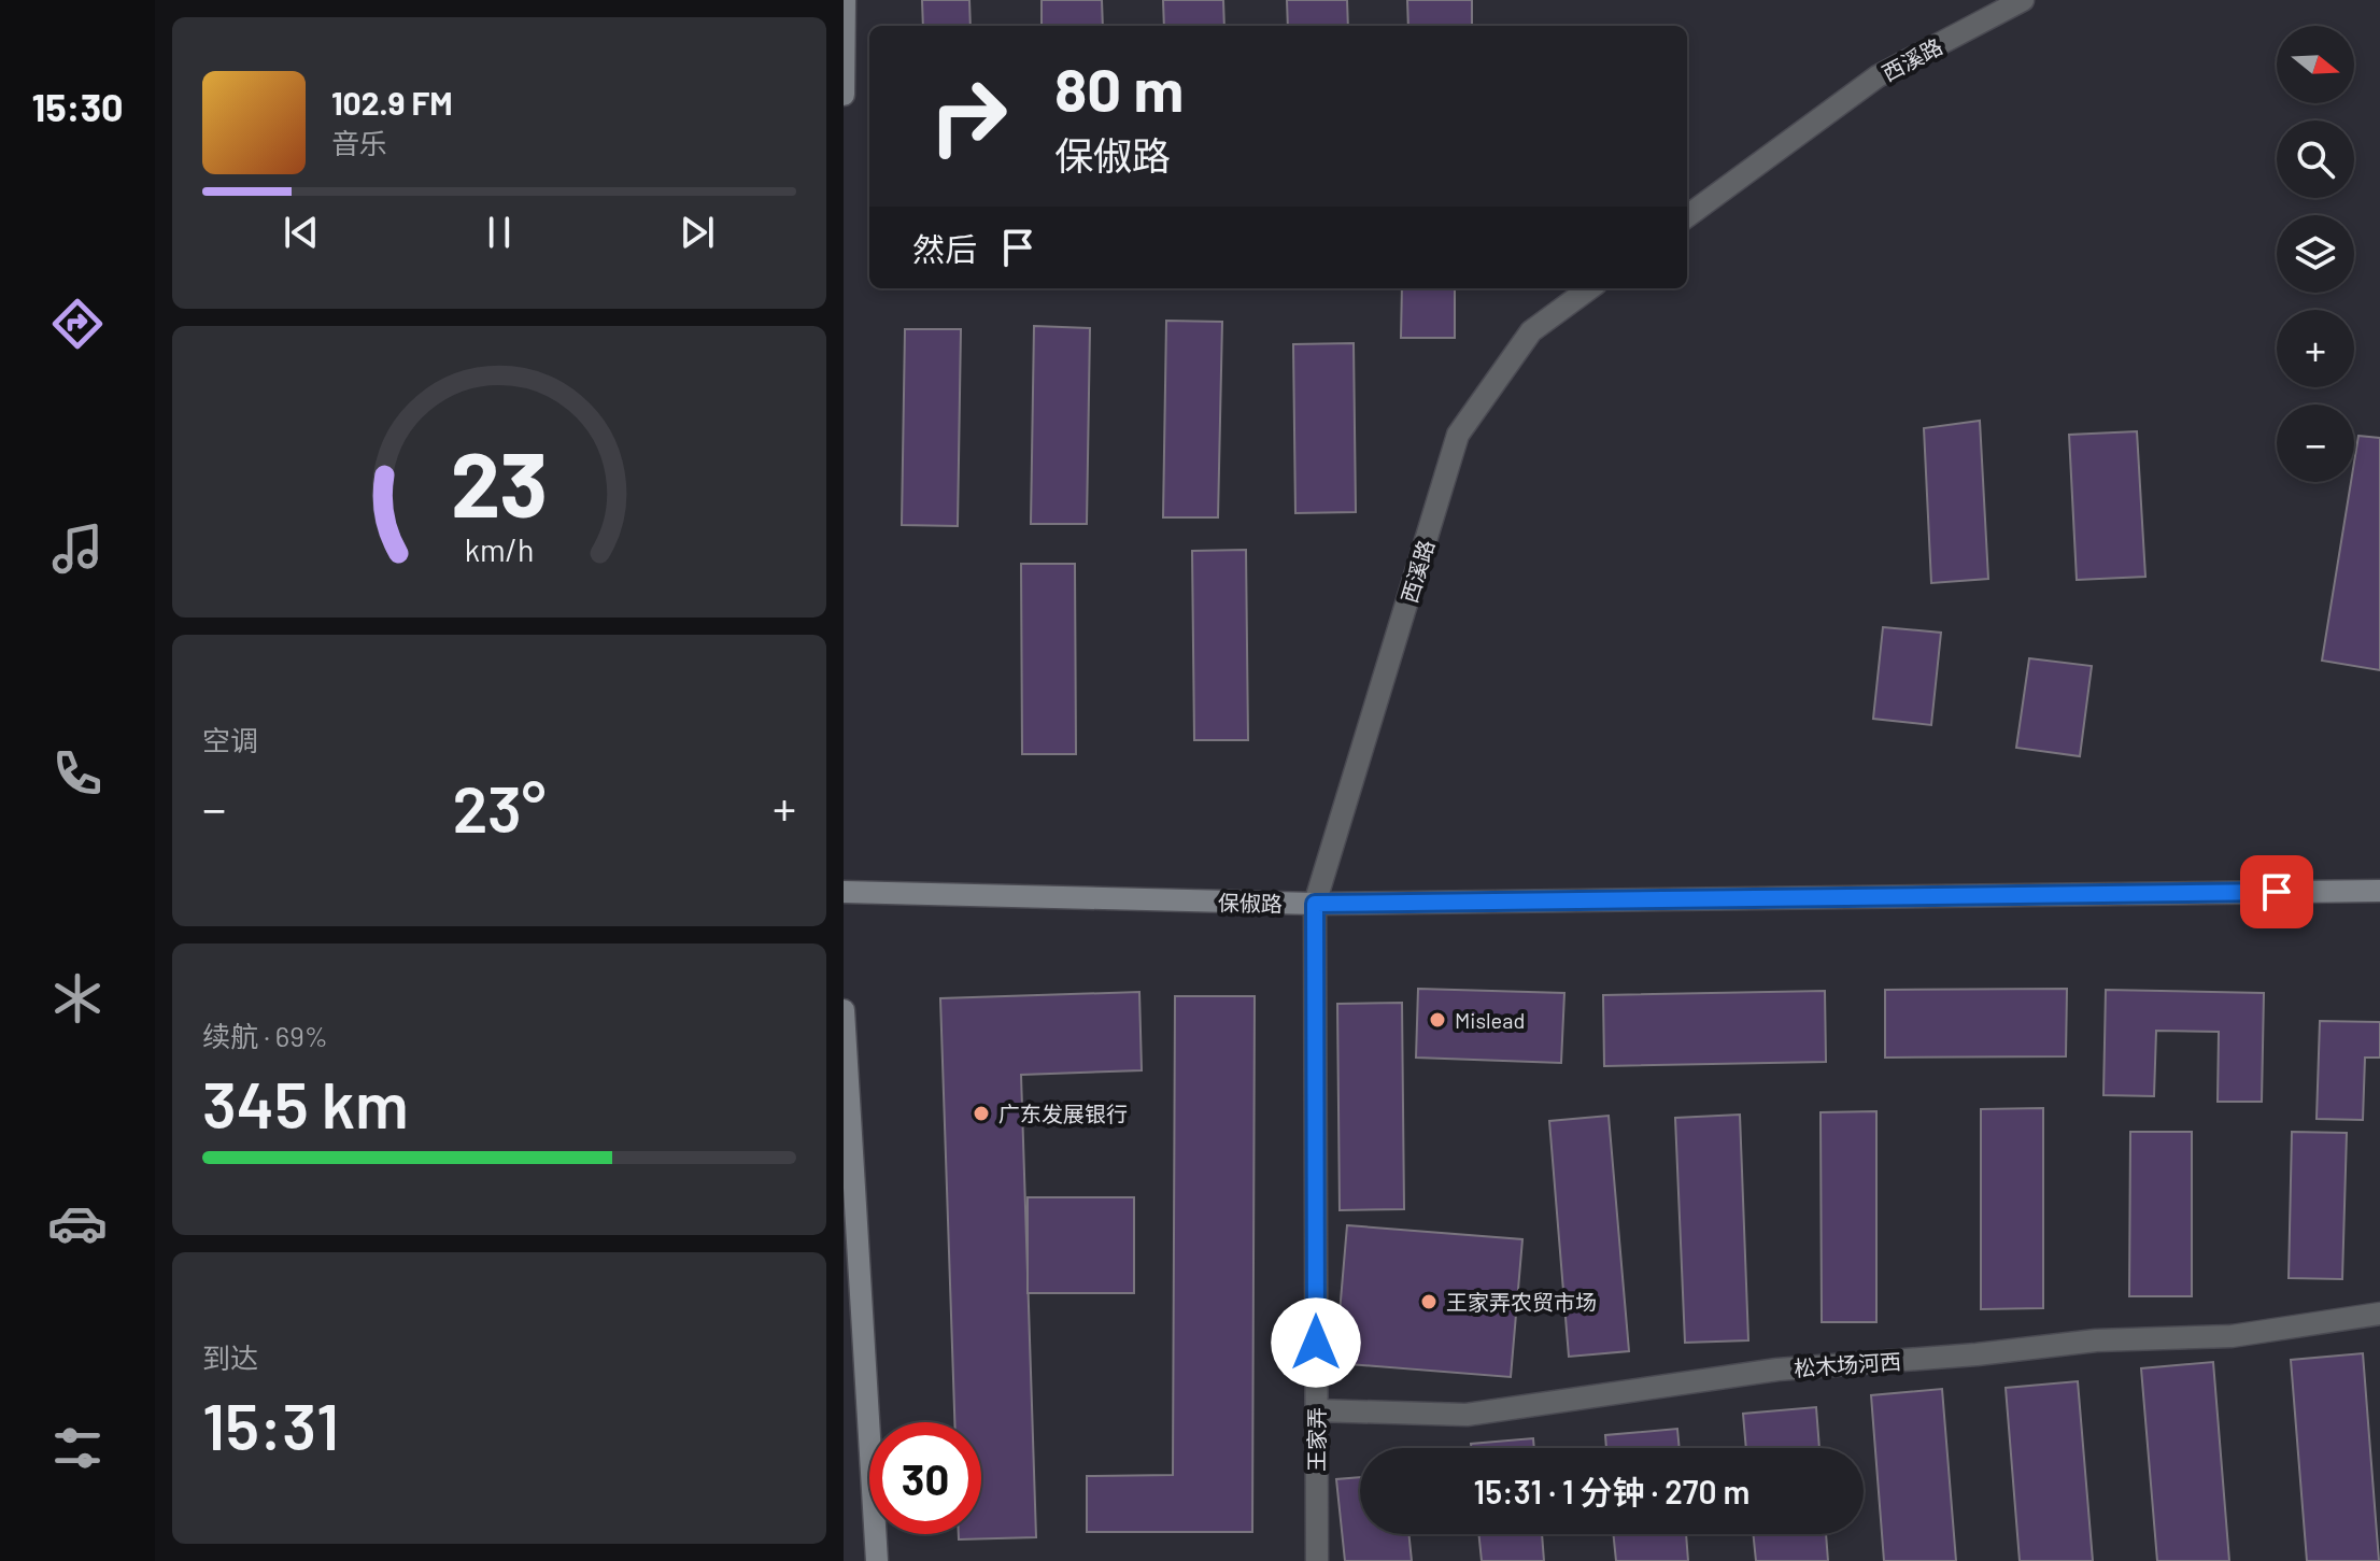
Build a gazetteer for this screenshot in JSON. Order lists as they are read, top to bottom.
{
  "streets": {
    "main road": ["保俶路"],
    "street": ["西溪路", "松木场河西", "王家弄"]
  },
  "crossings": [
    ["西溪路", "保俶路"],
    ["西溪路", "王家弄"],
    ["保俶路", "王家弄"],
    ["松木场河西", "王家弄"]
  ],
  "places": ["Mislead", "广东发展银行", "王家弄农贸市场"],
  "north": "right",
  "page": {
    "tabs": "15:30",
    "map_buttons": ["+", "−"],
    "turn": ["80 m", "保俶路"],
    "song": ["102.9 FM", "音乐"],
    "then": "然后",
    "tile": [
      "空调",
      ["续航 · 69%", "345 km"],
      ["到达", "15:31"]
    ],
    "heat": ["−", "23°", "+"],
    "limit": "30",
    "trip": "15:31 · 1 分钟 · 270 m",
    "gauge": ["23", "km/h"]
  }
}
